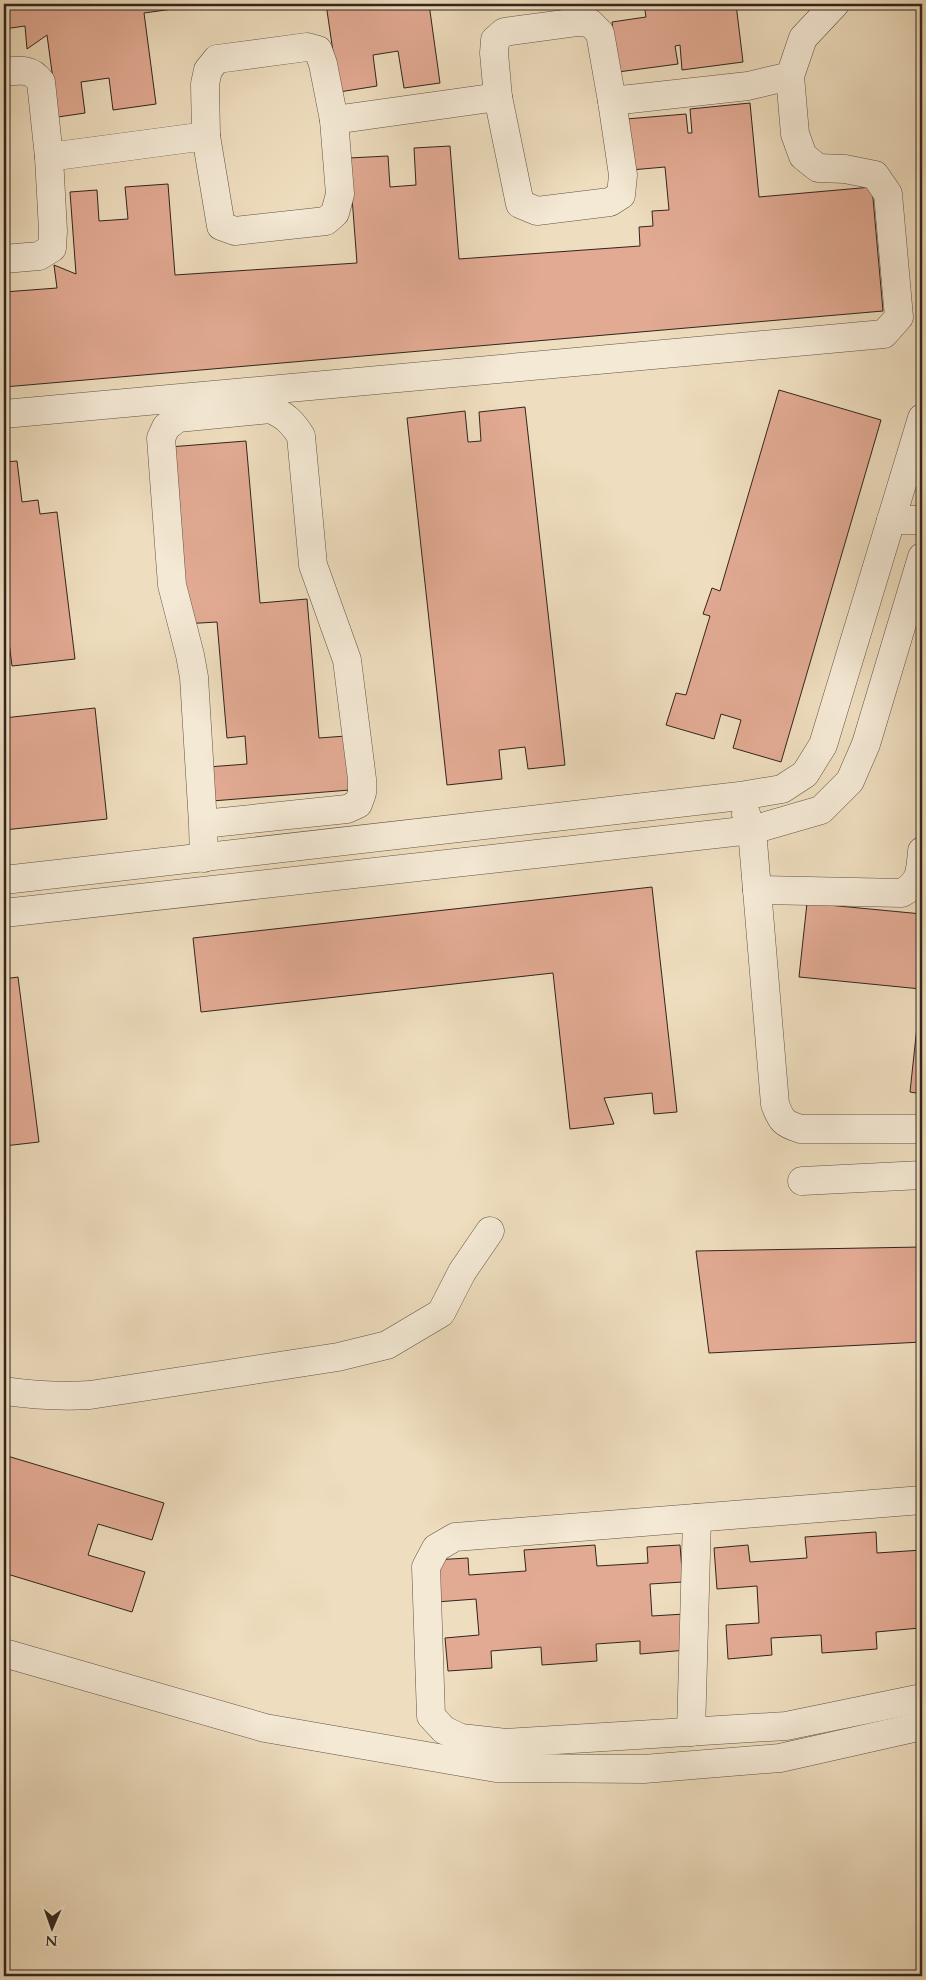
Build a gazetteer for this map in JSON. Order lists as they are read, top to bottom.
{
  "north": "bottom"
}
